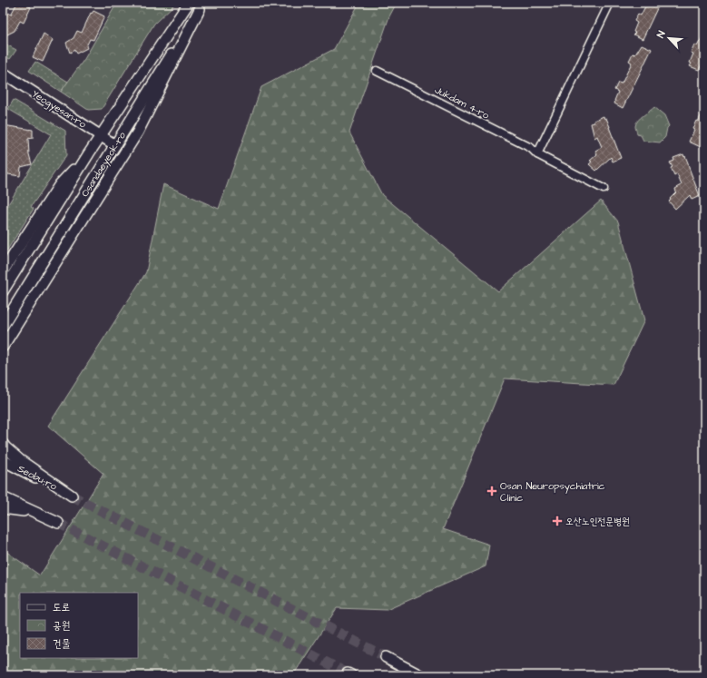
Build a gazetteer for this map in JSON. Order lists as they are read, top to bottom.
{
  "streets": {
    "main road": ["Yeogyesan-ro", "Osandaeyeok-ro", "Seobu-ro"],
    "street": ["Jukdam 4-ro"]
  },
  "crossings": [
    ["Yeogyesan-ro", "Osandaeyeok-ro"]
  ],
  "places": {
    "health": ["Osan Neuropsychiatric Clinic", "오산노인전문병원"]
  },
  "legend": ["도로", "공원", "건물"],
  "north": "top left"
}
